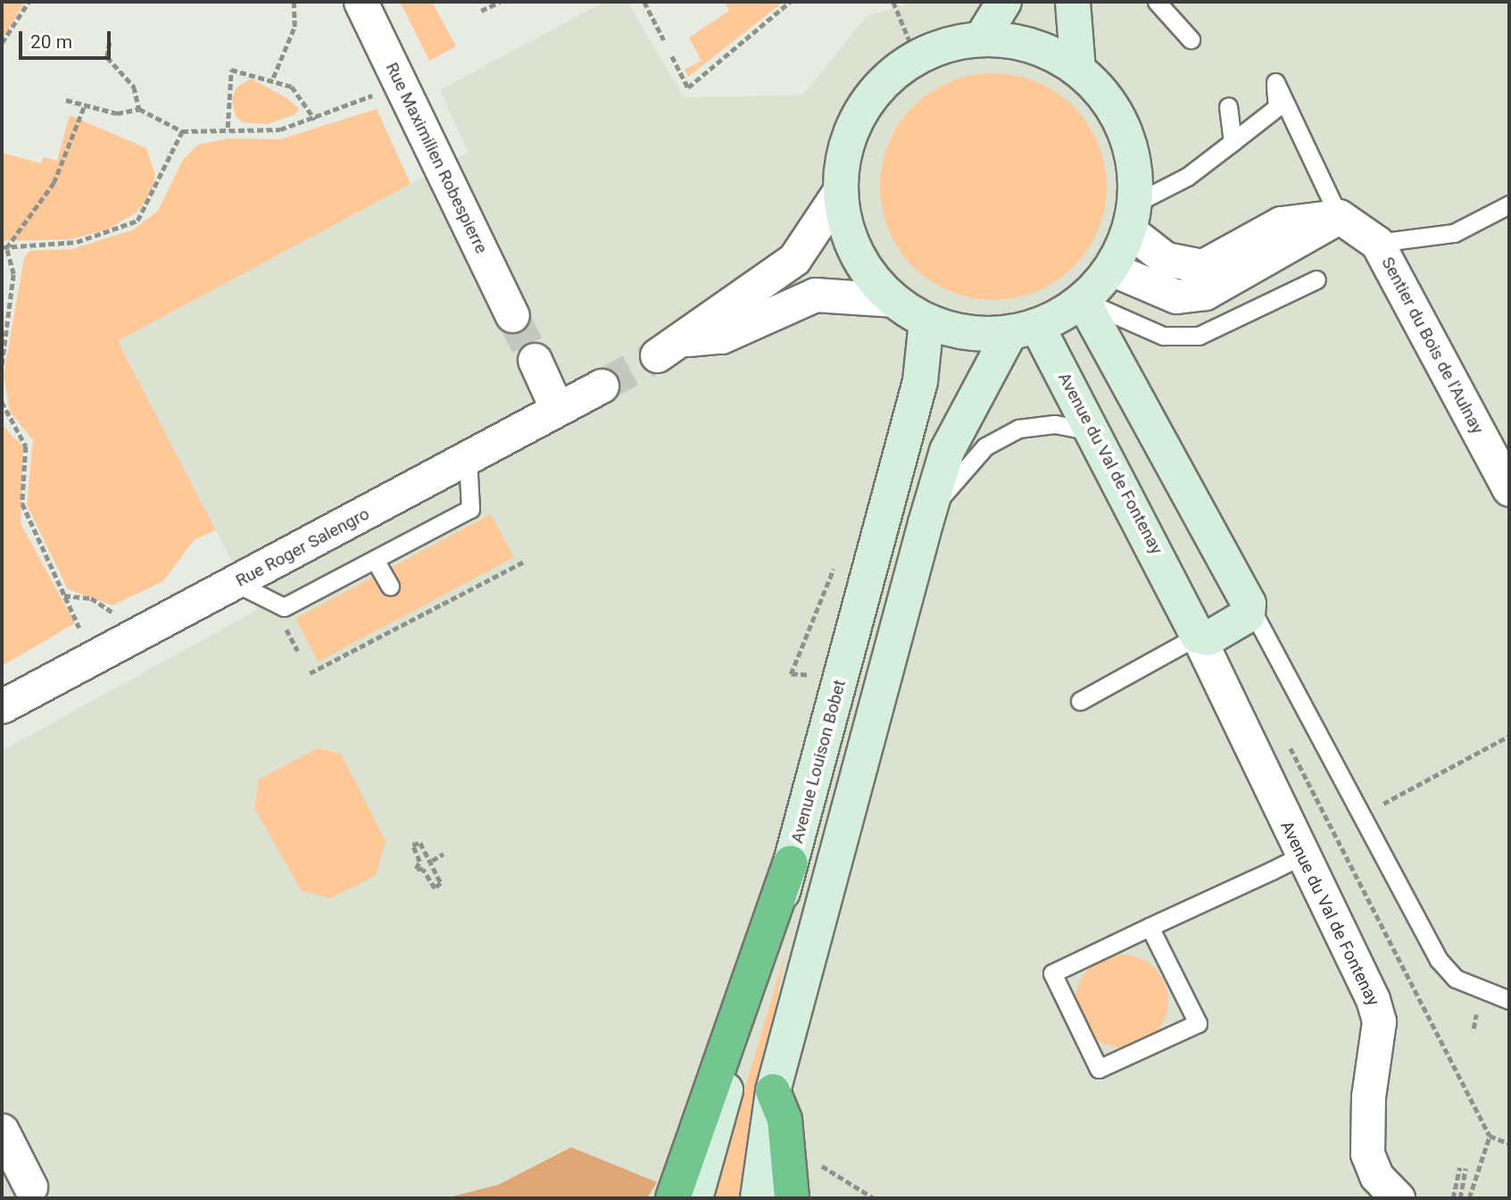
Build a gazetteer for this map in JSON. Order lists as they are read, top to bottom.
{
  "streets": {
    "main road": ["Avenue du Val de Fontenay", "Avenue Louison Bobet"],
    "street": ["Rue Maximilien Robespierre", "Sentier du Bois de l'Aulnay", "Rue Roger Salengro"]
  },
  "scale_bar": "20 m"
}
